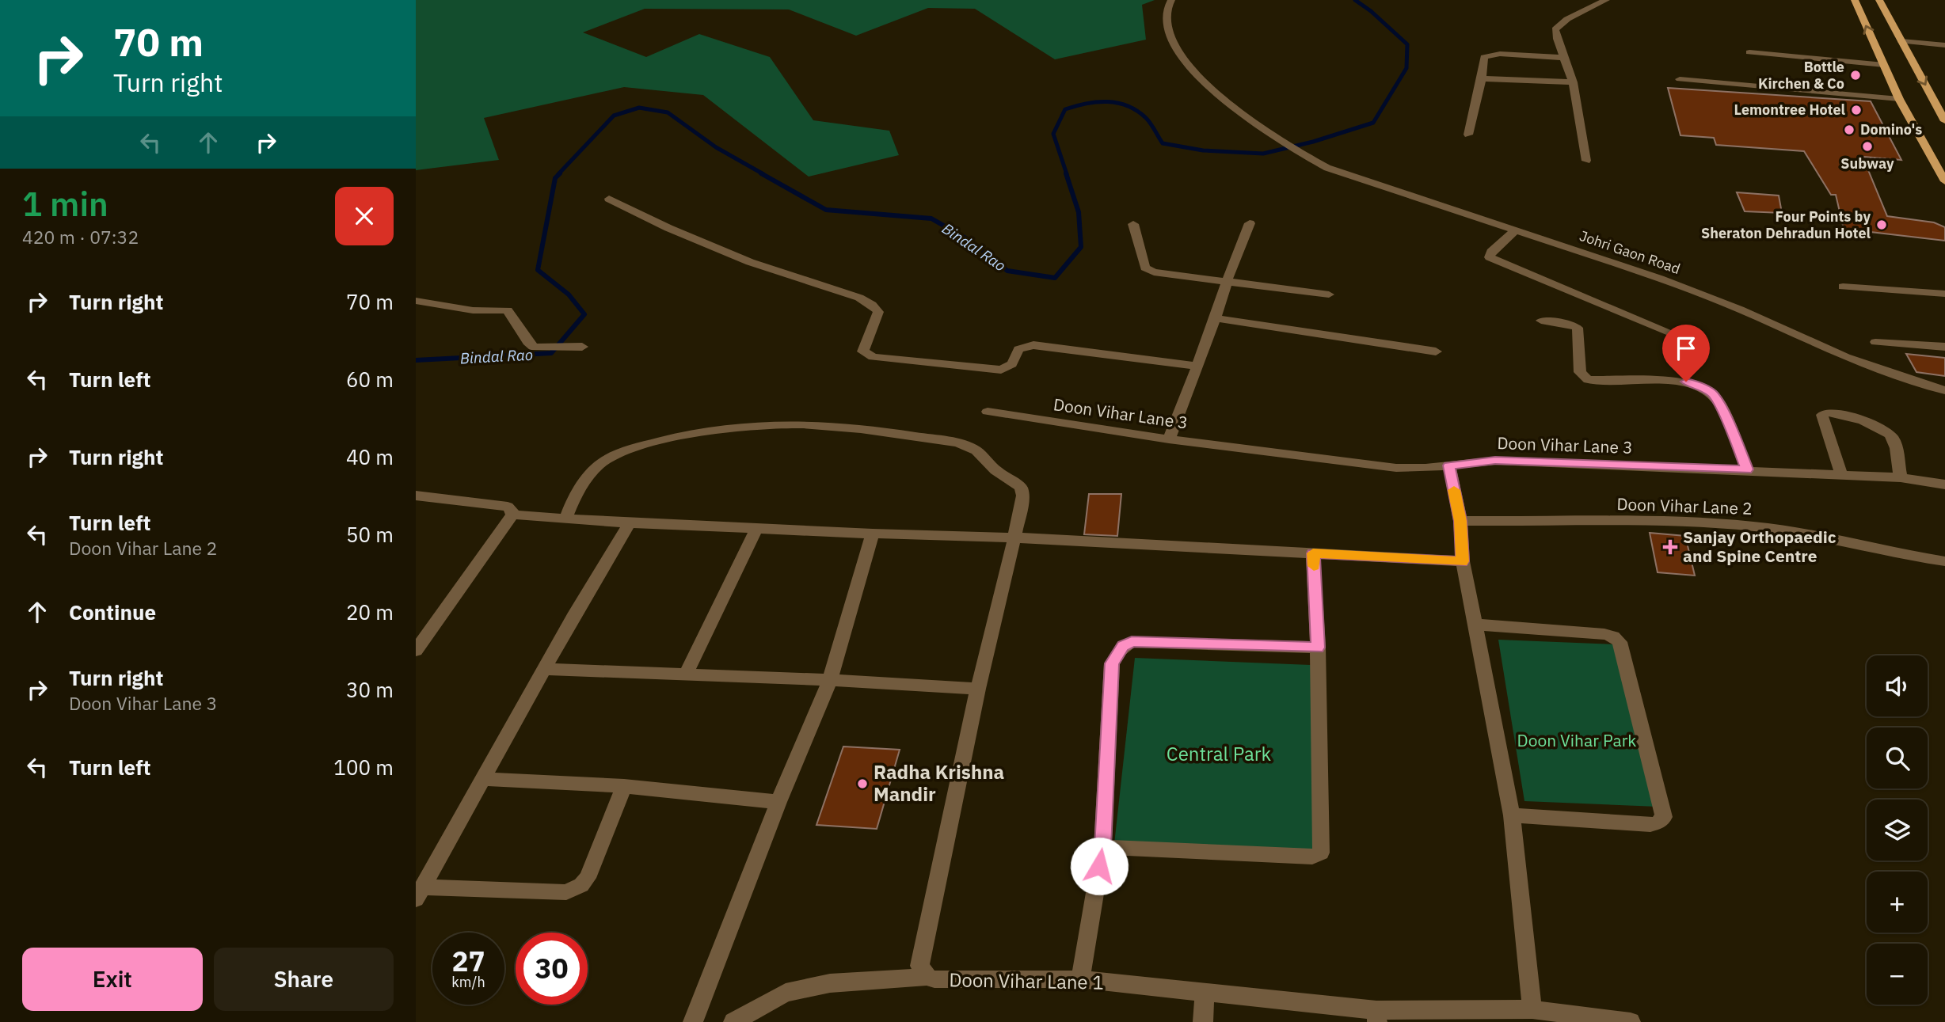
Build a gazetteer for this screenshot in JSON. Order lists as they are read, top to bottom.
{
  "streets": {
    "street": [
      "Johri Gaon Road",
      "Doon Vihar Lane 3",
      "Doon Vihar Lane 2",
      "Doon Vihar Lane 1"
    ]
  },
  "water": ["Bindal Rao"],
  "parks": ["Doon Vihar Park", "Central Park"],
  "places": {
    "other": [
      "Bottle Kirchen & Co",
      "Lemontree Hotel",
      "Domino's",
      "Subway",
      "Four Points by Sheraton Dehradun Hotel",
      "Radha Krishna Mandir"
    ],
    "health": ["Sanjay Orthopaedic and Spine Centre"]
  },
  "page": {
    "turn": ["70 m", "Turn right"],
    "heading": ["1 min", "420 m · 07:32"],
    "list": [
      {
        "name": "Turn right",
        "value": "70 m"
      },
      {
        "name": "Turn left",
        "value": "60 m"
      },
      {
        "name": "Turn right",
        "value": "40 m"
      },
      {
        "name": "Turn left",
        "note": "Doon Vihar Lane 2",
        "value": "50 m"
      },
      {
        "name": "Continue",
        "value": "20 m"
      },
      {
        "name": "Turn right",
        "note": "Doon Vihar Lane 3",
        "value": "30 m"
      },
      {
        "name": "Turn left",
        "value": "100 m"
      }
    ],
    "map_buttons": ["+", "−"],
    "speed": "27 km/h",
    "limit": "30",
    "buttons": ["Exit", "Share"]
  }
}
